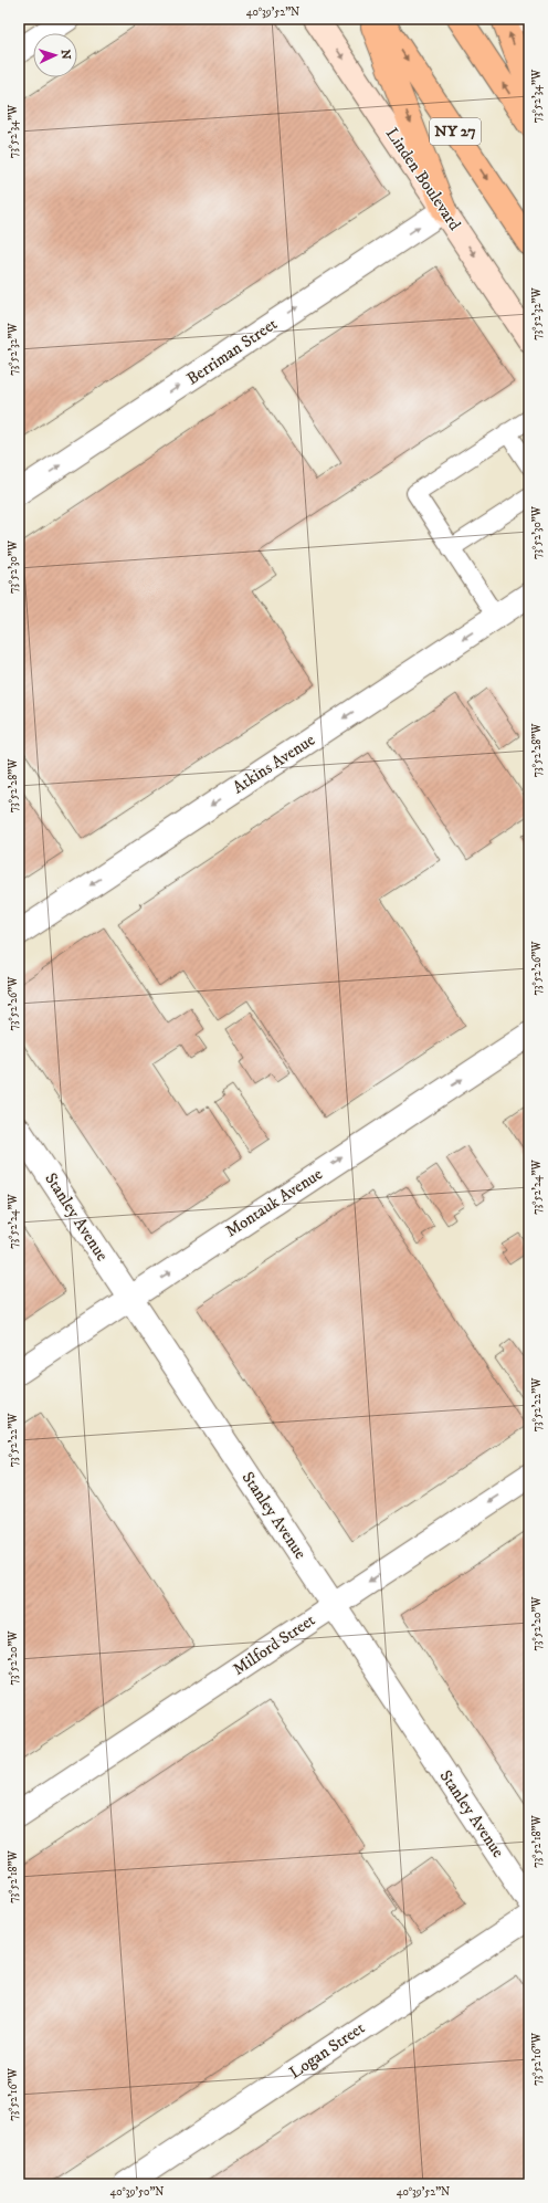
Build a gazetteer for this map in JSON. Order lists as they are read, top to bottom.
{
  "streets": {
    "highway": ["NY 27"],
    "street": [
      "Linden Boulevard",
      "Berriman Street",
      "Atkins Avenue",
      "Montauk Avenue",
      "Stanley Avenue",
      "Milford Street",
      "Logan Street"
    ]
  },
  "crossings": [
    ["Linden Boulevard", "Berriman Street"],
    ["Montauk Avenue", "Stanley Avenue"],
    ["Stanley Avenue", "Milford Street"]
  ],
  "one_way": [
    "Linden Boulevard",
    "Berriman Street",
    "Atkins Avenue",
    "Montauk Avenue",
    "Milford Street"
  ],
  "north": "right",
  "coordinates": [
    "40°39'52\"N",
    "73°52'34\"W",
    "73°52'32\"W",
    "73°52'30\"W",
    "73°52'28\"W",
    "73°52'26\"W",
    "73°52'24\"W",
    "73°52'22\"W",
    "73°52'20\"W",
    "73°52'18\"W",
    "73°52'16\"W",
    "40°39'50\"N"
  ]
}
